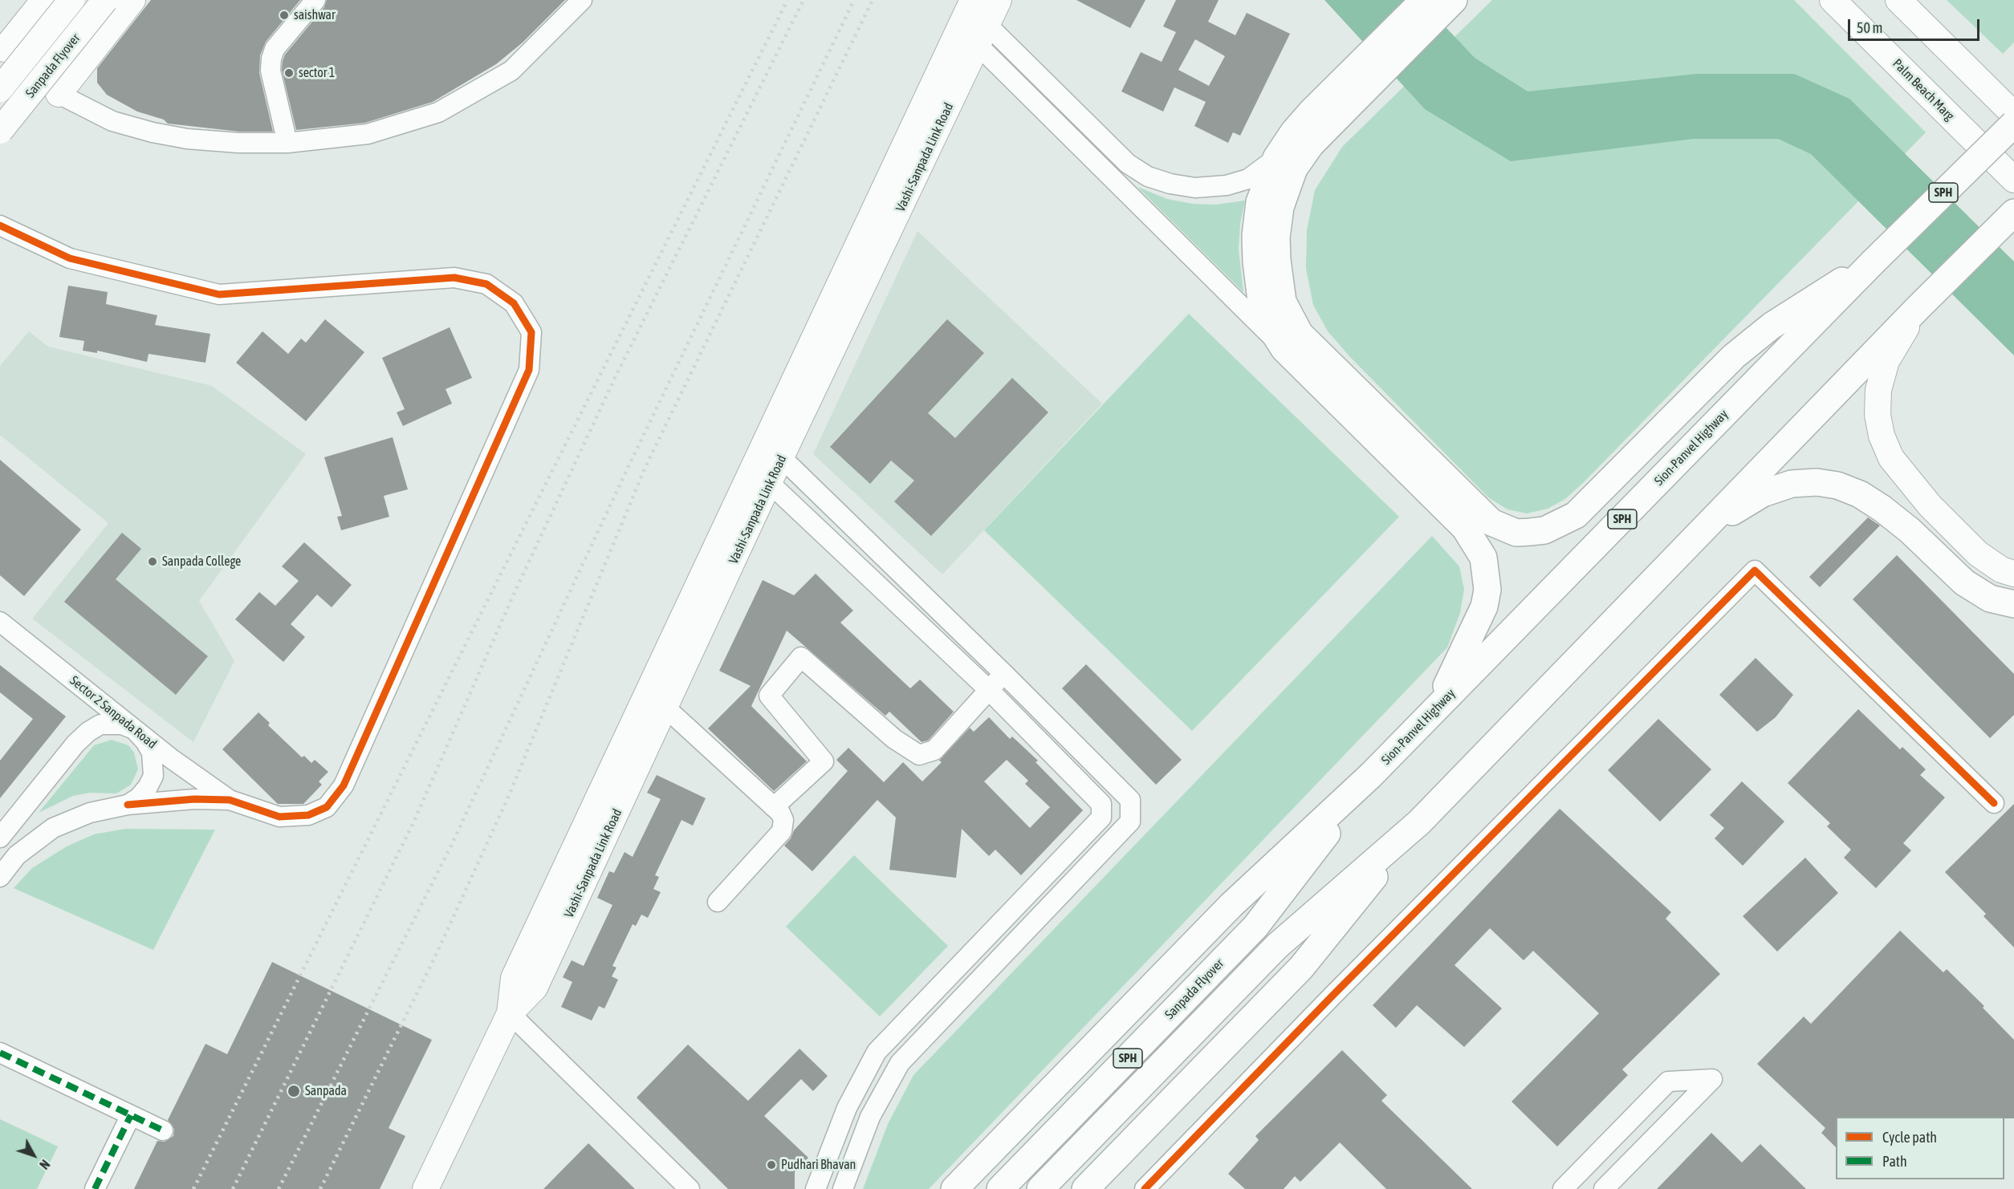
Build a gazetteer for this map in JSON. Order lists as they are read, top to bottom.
{
  "streets": {
    "highway": ["Sanpada Flyover", "SPH", "Sion-Panvel Highway"],
    "main road": ["Palm Beach Marg", "Vashi-Sanpada Link Road"],
    "street": ["Sector 2 Sanpada Road"]
  },
  "crossings": [
    ["Sanpada Flyover", "Sion-Panvel Highway"]
  ],
  "places": [
    "saishwar",
    "sector 1",
    "Sanpada College",
    "Sanpada",
    "Pudhari Bhavan"
  ],
  "legend": ["Cycle path", "Path"],
  "scale_bar": "50 m",
  "north": "bottom right"
}
